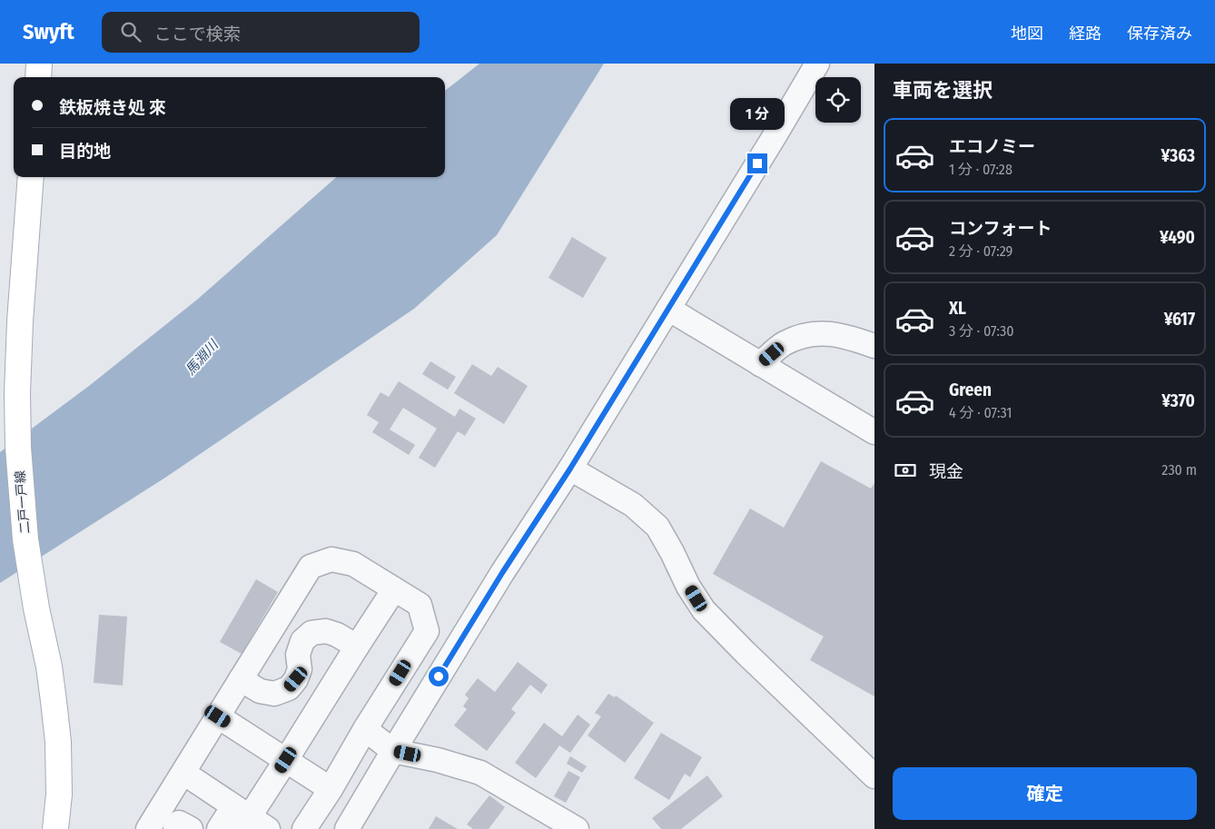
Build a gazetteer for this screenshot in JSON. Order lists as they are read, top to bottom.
{
  "streets": {
    "main road": ["二戸一戸線"]
  },
  "water": ["馬淵川"],
  "page": {
    "header": "Swyft",
    "search": "ここで検索",
    "nav": ["地図", "経路", "保存済み"],
    "heading": "車両を選択",
    "banner": ["鉄板焼き処 來", "目的地"],
    "bubble": "1 分",
    "list": [
      {
        "name": "エコノミー",
        "note": "1 分 · 07:28",
        "value": "¥363"
      },
      {
        "name": "コンフォート",
        "note": "2 分 · 07:29",
        "value": "¥490"
      },
      {
        "name": "XL",
        "note": "3 分 · 07:30",
        "value": "¥617"
      },
      {
        "name": "Green",
        "note": "4 分 · 07:31",
        "value": "¥370"
      }
    ],
    "pay": ["現金", "230 m"],
    "buttons": "確定"
  }
}
